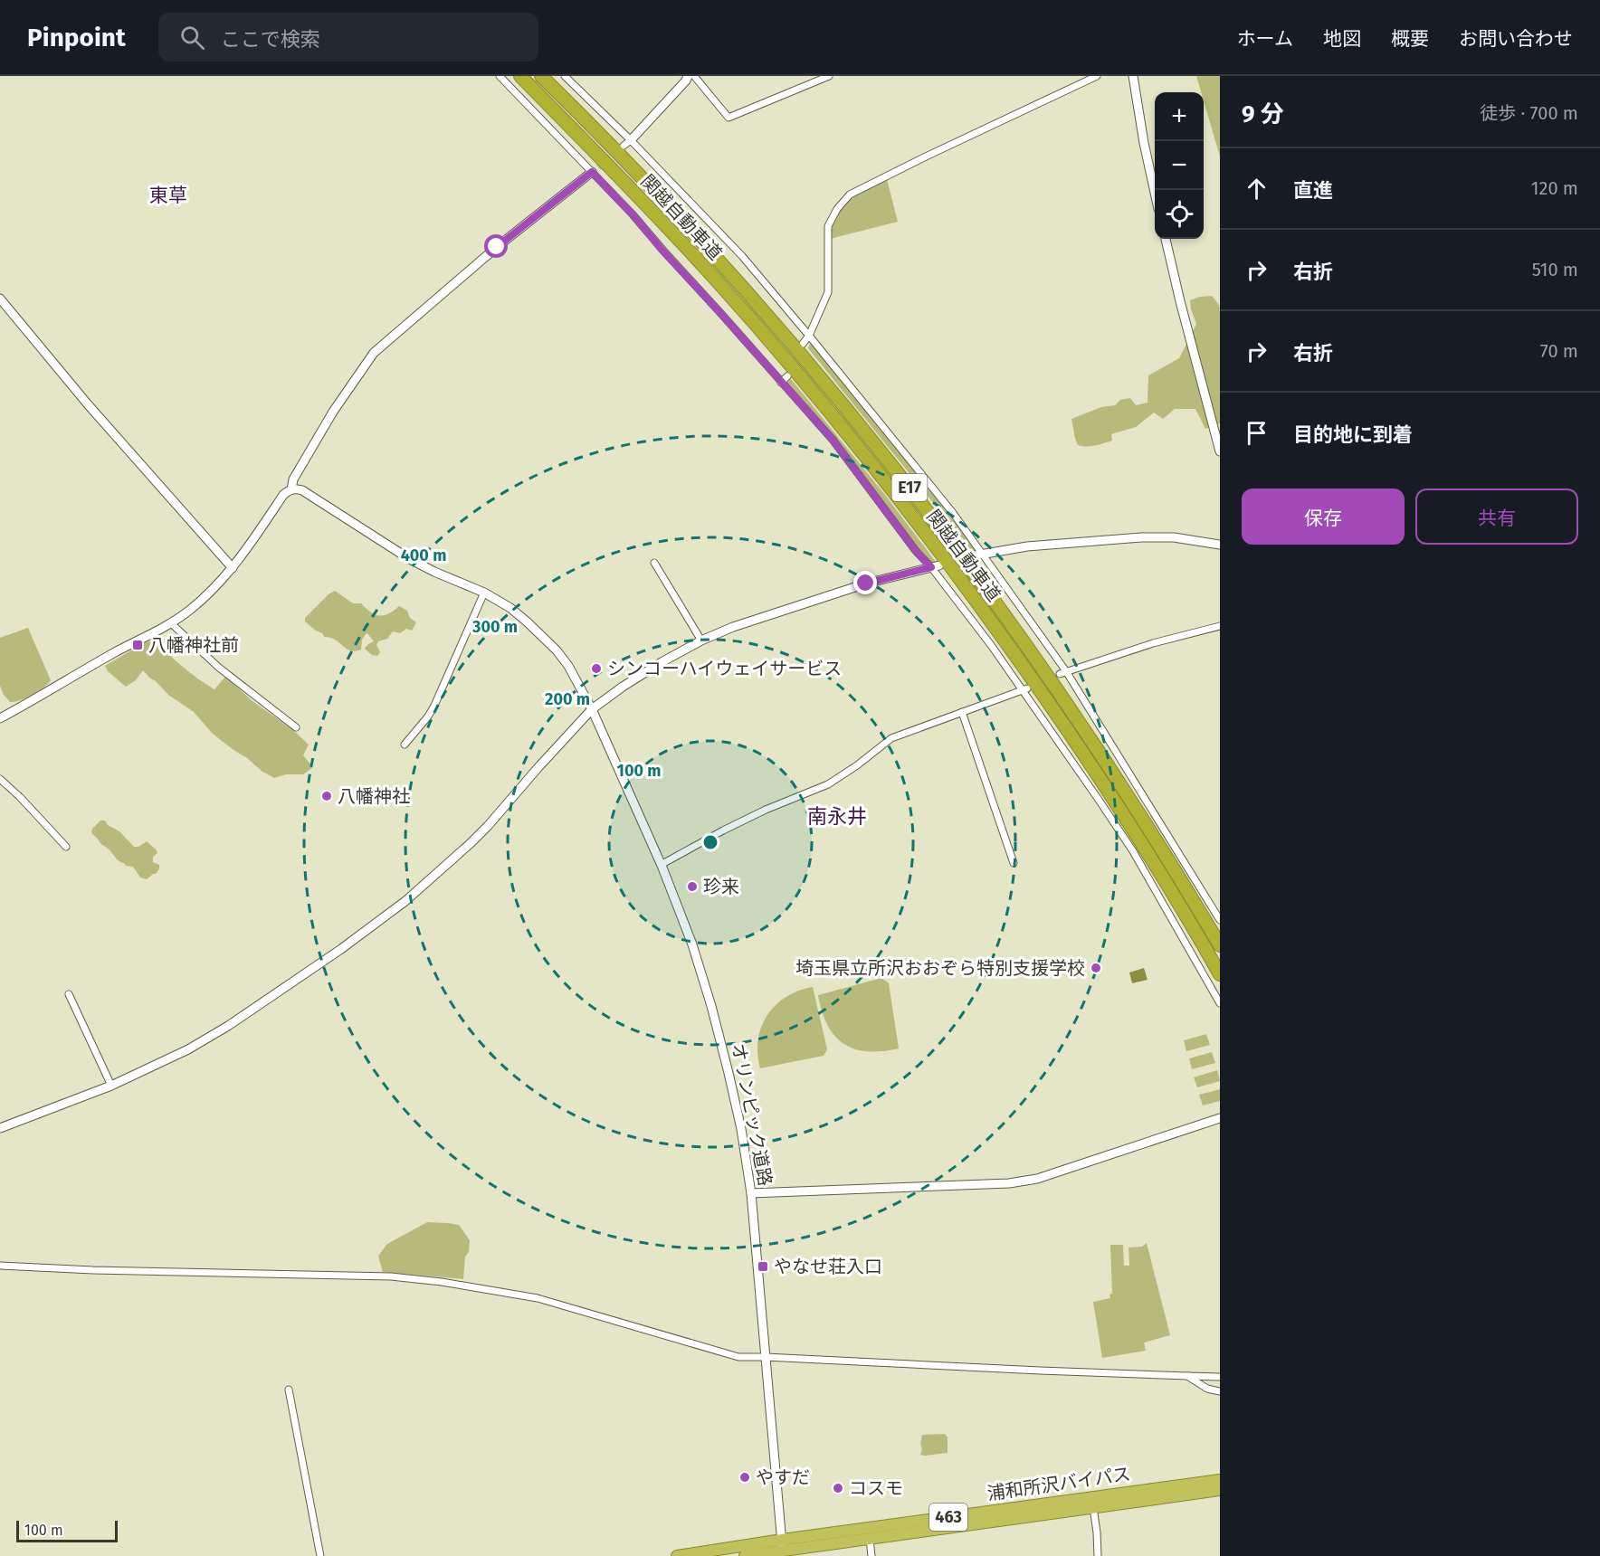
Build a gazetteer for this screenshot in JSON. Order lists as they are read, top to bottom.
{
  "streets": {
    "highway": [
      "関越自動車道",
      "E17",
      "浦和所沢バイパス",
      "463"
    ],
    "street": ["オリンピック道路"]
  },
  "crossings": [
    ["オリンピック道路", "浦和所沢バイパス"]
  ],
  "districts": ["東草", "南永井"],
  "places": {
    "transit": ["八幡神社前", "やなせ荘入口"],
    "other": [
      "シンコーハイウェイサービス",
      "八幡神社",
      "珍来",
      "埼玉県立所沢おおぞら特別支援学校",
      "やすだ",
      "コスモ"
    ]
  },
  "scale_bar": "100 m",
  "page": {
    "header": "Pinpoint",
    "search": "ここで検索",
    "nav": [
      "ホーム",
      "地図",
      "概要",
      "お問い合わせ"
    ],
    "heading": ["9 分", "徒歩 · 700 m"],
    "map_buttons": ["+", "−"],
    "list": [
      ["直進", "120 m"],
      ["右折", "510 m"],
      ["右折", "70 m"],
      "目的地に到着"
    ],
    "buttons": ["保存", "共有"],
    "scale": "100 m"
  },
  "rings": [
    "400 m",
    "300 m",
    "200 m",
    "100 m"
  ]
}
